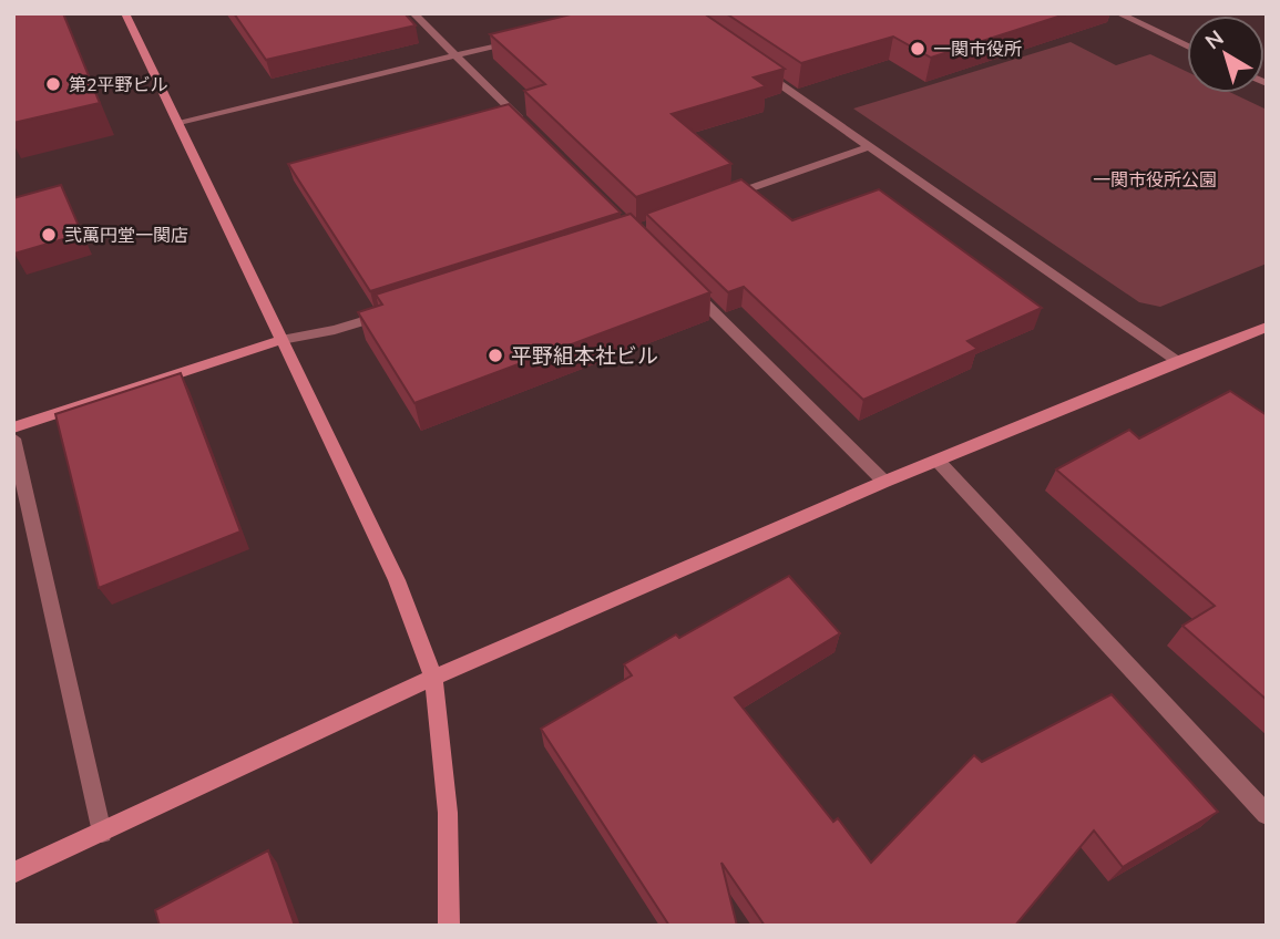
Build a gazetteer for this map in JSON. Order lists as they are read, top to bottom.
{
  "parks": ["一関市役所公園"],
  "places": [
    "一関市役所",
    "第2平野ビル",
    "弐萬円堂一関店",
    "平野組本社ビル"
  ],
  "north": "top left"
}
